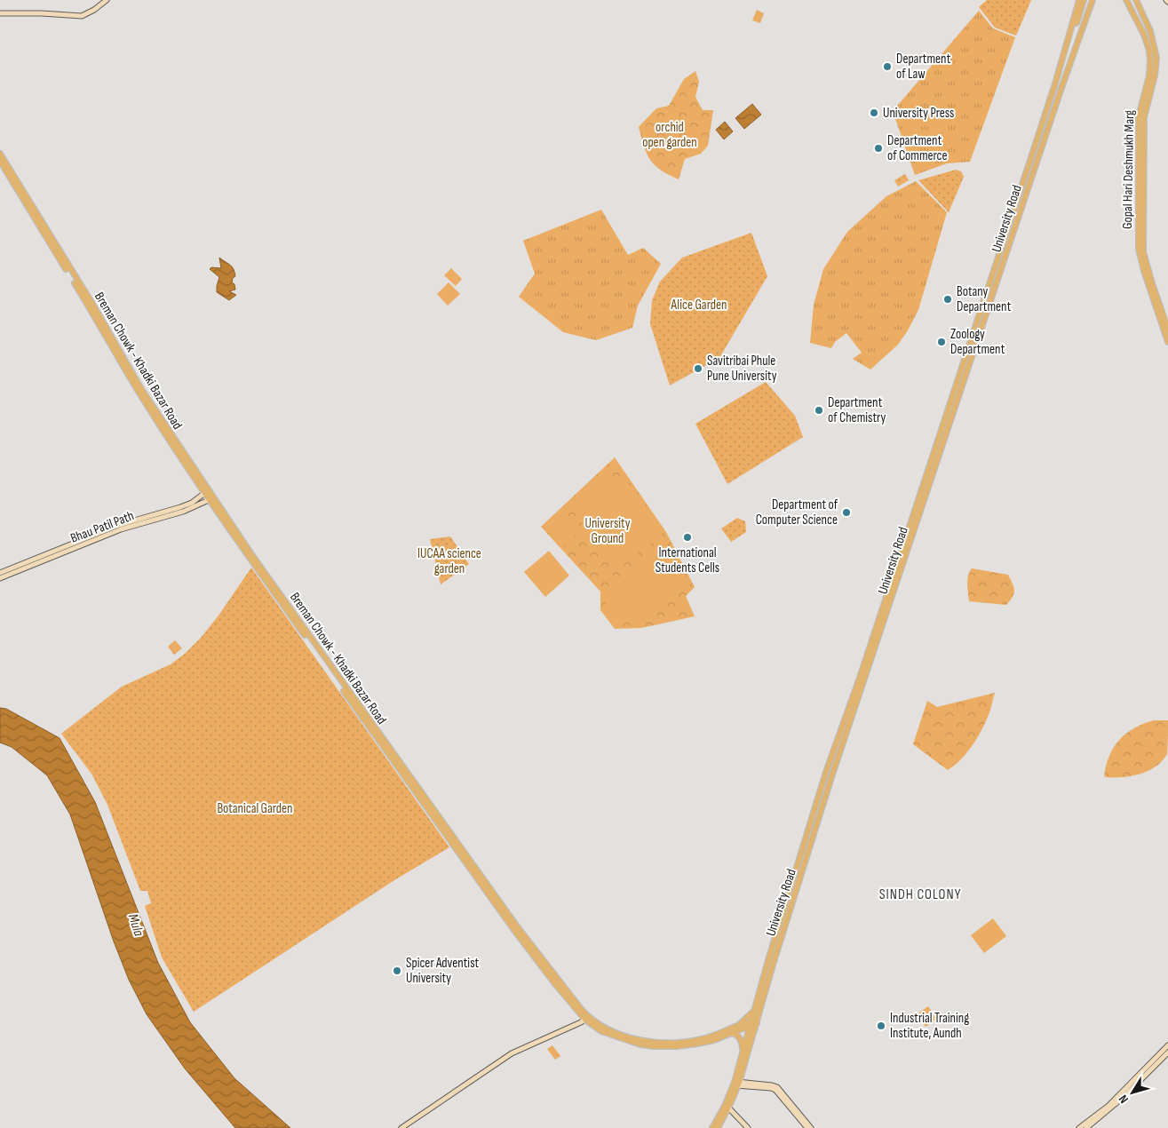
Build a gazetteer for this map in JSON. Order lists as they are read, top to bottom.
{
  "streets": {
    "main road": [
      "Gopal Hari Deshmukh Marg",
      "University Road",
      "Breman Chowk - Khadki Bazar Road",
      "Bhau Patil Path"
    ]
  },
  "crossings": [
    ["University Road", "Breman Chowk - Khadki Bazar Road"],
    ["Breman Chowk - Khadki Bazar Road", "Bhau Patil Path"]
  ],
  "districts": ["SINDH COLONY"],
  "water": ["Mula"],
  "parks": [
    "orchid open garden",
    "Alice Garden",
    "University Ground",
    "IUCAA science garden",
    "Botanical Garden"
  ],
  "places": [
    "Department of Law",
    "University Press",
    "Department of Commerce",
    "Botany Department",
    "Zoology Department",
    "Savitribai Phule Pune University",
    "Department of Chemistry",
    "Department of Computer Science",
    "International Students Cells",
    "Spicer Adventist University",
    "Industrial Training Institute, Aundh"
  ],
  "north": "bottom left"
}
